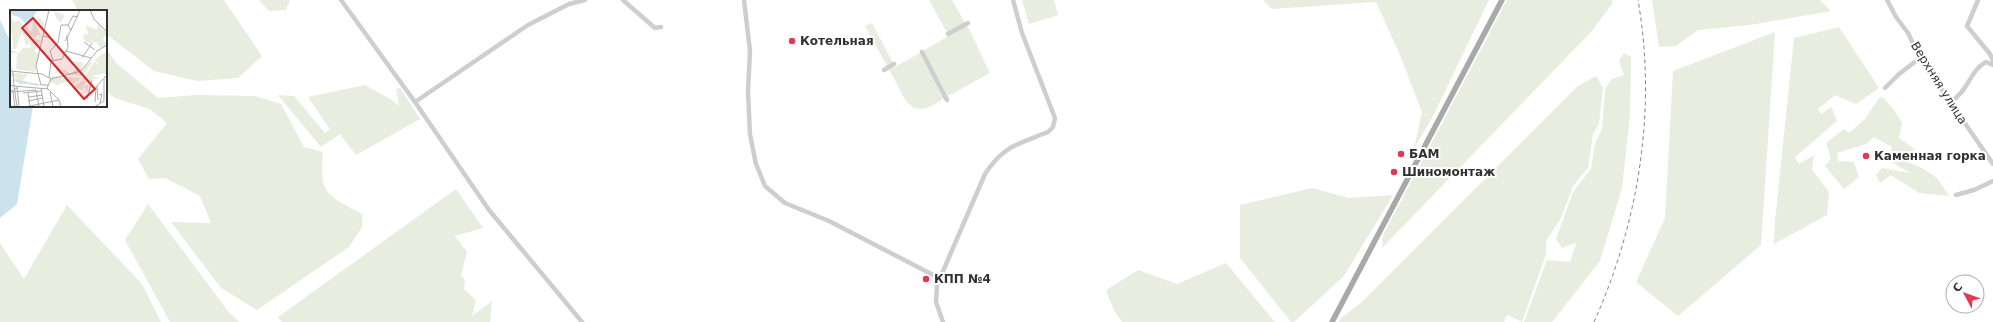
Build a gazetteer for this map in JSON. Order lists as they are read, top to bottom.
{
  "streets": {
    "street": ["Верхняя улица"]
  },
  "places": [
    "Котельная",
    "БАМ",
    "Каменная горка",
    "Шиномонтаж",
    "КПП №4"
  ],
  "north": "top left"
}
